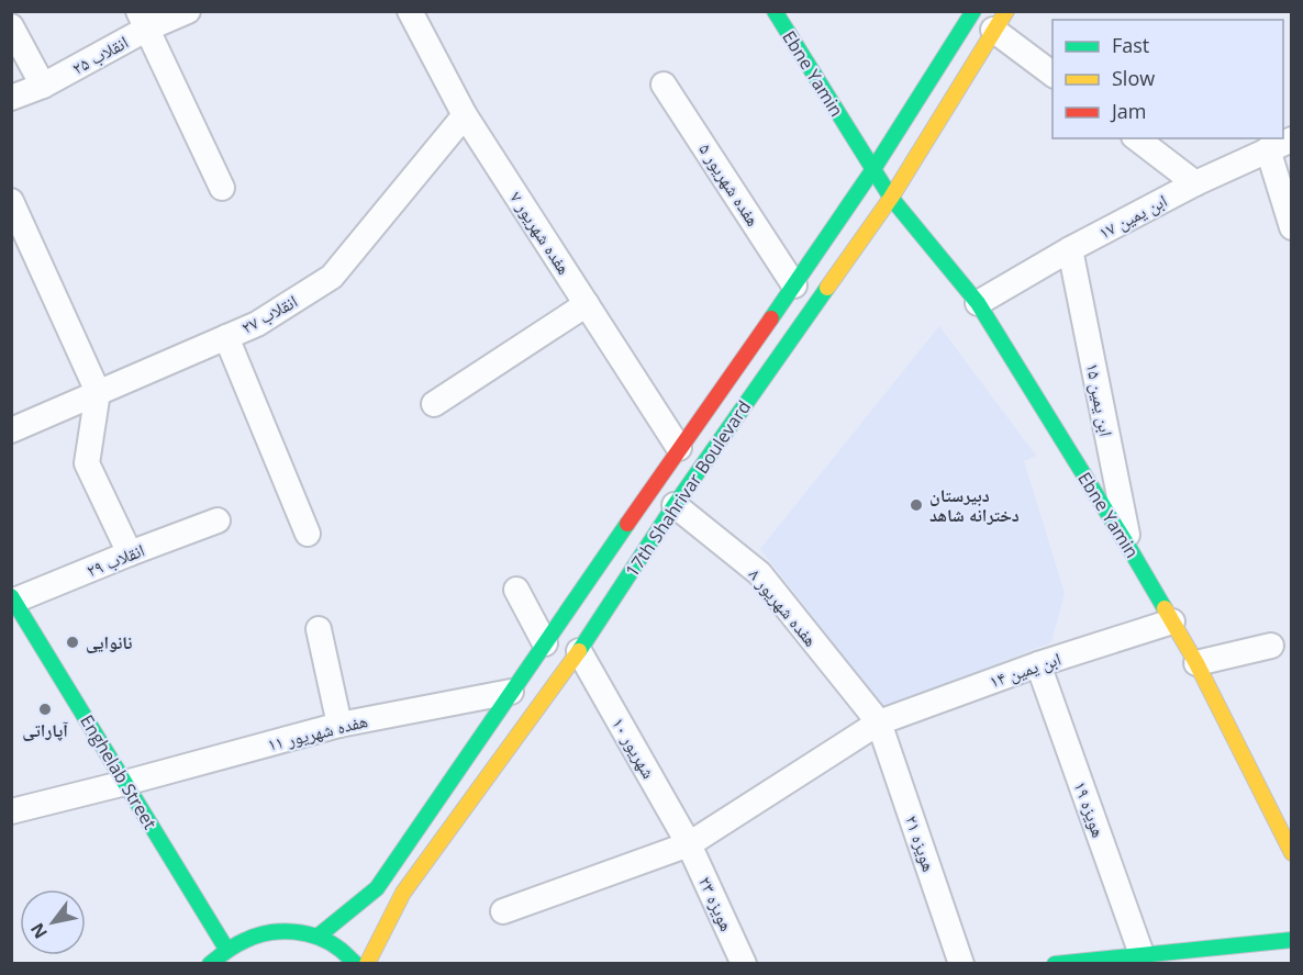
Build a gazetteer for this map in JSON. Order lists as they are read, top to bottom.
{
  "streets": {
    "main road": ["Ebne Yamin", "17th Shahrivar Boulevard", "Enghelab Street"],
    "street": [
      "انقلاب ۲۵",
      "هفده شهریور ۵",
      "ابن یمین ۱۷",
      "هفده شهریور ۷",
      "انقلاب ۲۷",
      "ابن یمین ۱۵",
      "انقلاب ۲۹",
      "هفده شهریور ۸",
      "ابن یمین ۱۴",
      "هفده شهریور ۱۱",
      "شهریور ۱۰",
      "هویزه ۱۹",
      "هویزه ۲۱",
      "هویزه ۲۳"
    ]
  },
  "crossings": [
    ["Ebne Yamin", "ابن یمین ۱۷"],
    ["Ebne Yamin", "ابن یمین ۱۵"],
    ["Ebne Yamin", "17th Shahrivar Boulevard"],
    ["Ebne Yamin", "ابن یمین ۱۴"],
    ["هفده شهریور ۵", "17th Shahrivar Boulevard"],
    ["ابن یمین ۱۷", "ابن یمین ۱۵"],
    ["هفده شهریور ۷", "انقلاب ۲۷"],
    ["هفده شهریور ۷", "17th Shahrivar Boulevard"],
    ["17th Shahrivar Boulevard", "هفده شهریور ۸"],
    ["17th Shahrivar Boulevard", "هفده شهریور ۱۱"],
    ["17th Shahrivar Boulevard", "شهریور ۱۰"],
    ["انقلاب ۲۹", "Enghelab Street"],
    ["هفده شهریور ۸", "ابن یمین ۱۴"],
    ["هفده شهریور ۸", "هویزه ۲۱"],
    ["ابن یمین ۱۴", "شهریور ۱۰"],
    ["ابن یمین ۱۴", "هویزه ۱۹"],
    ["ابن یمین ۱۴", "هویزه ۲۱"],
    ["ابن یمین ۱۴", "هویزه ۲۳"],
    ["هفده شهریور ۱۱", "Enghelab Street"],
    ["شهریور ۱۰", "هویزه ۲۳"]
  ],
  "places": ["دبیرستان دخترانه شاهد", "نانوایی", "آپاراتی"],
  "legend": ["Fast", "Slow", "Jam"],
  "north": "bottom left"
}
